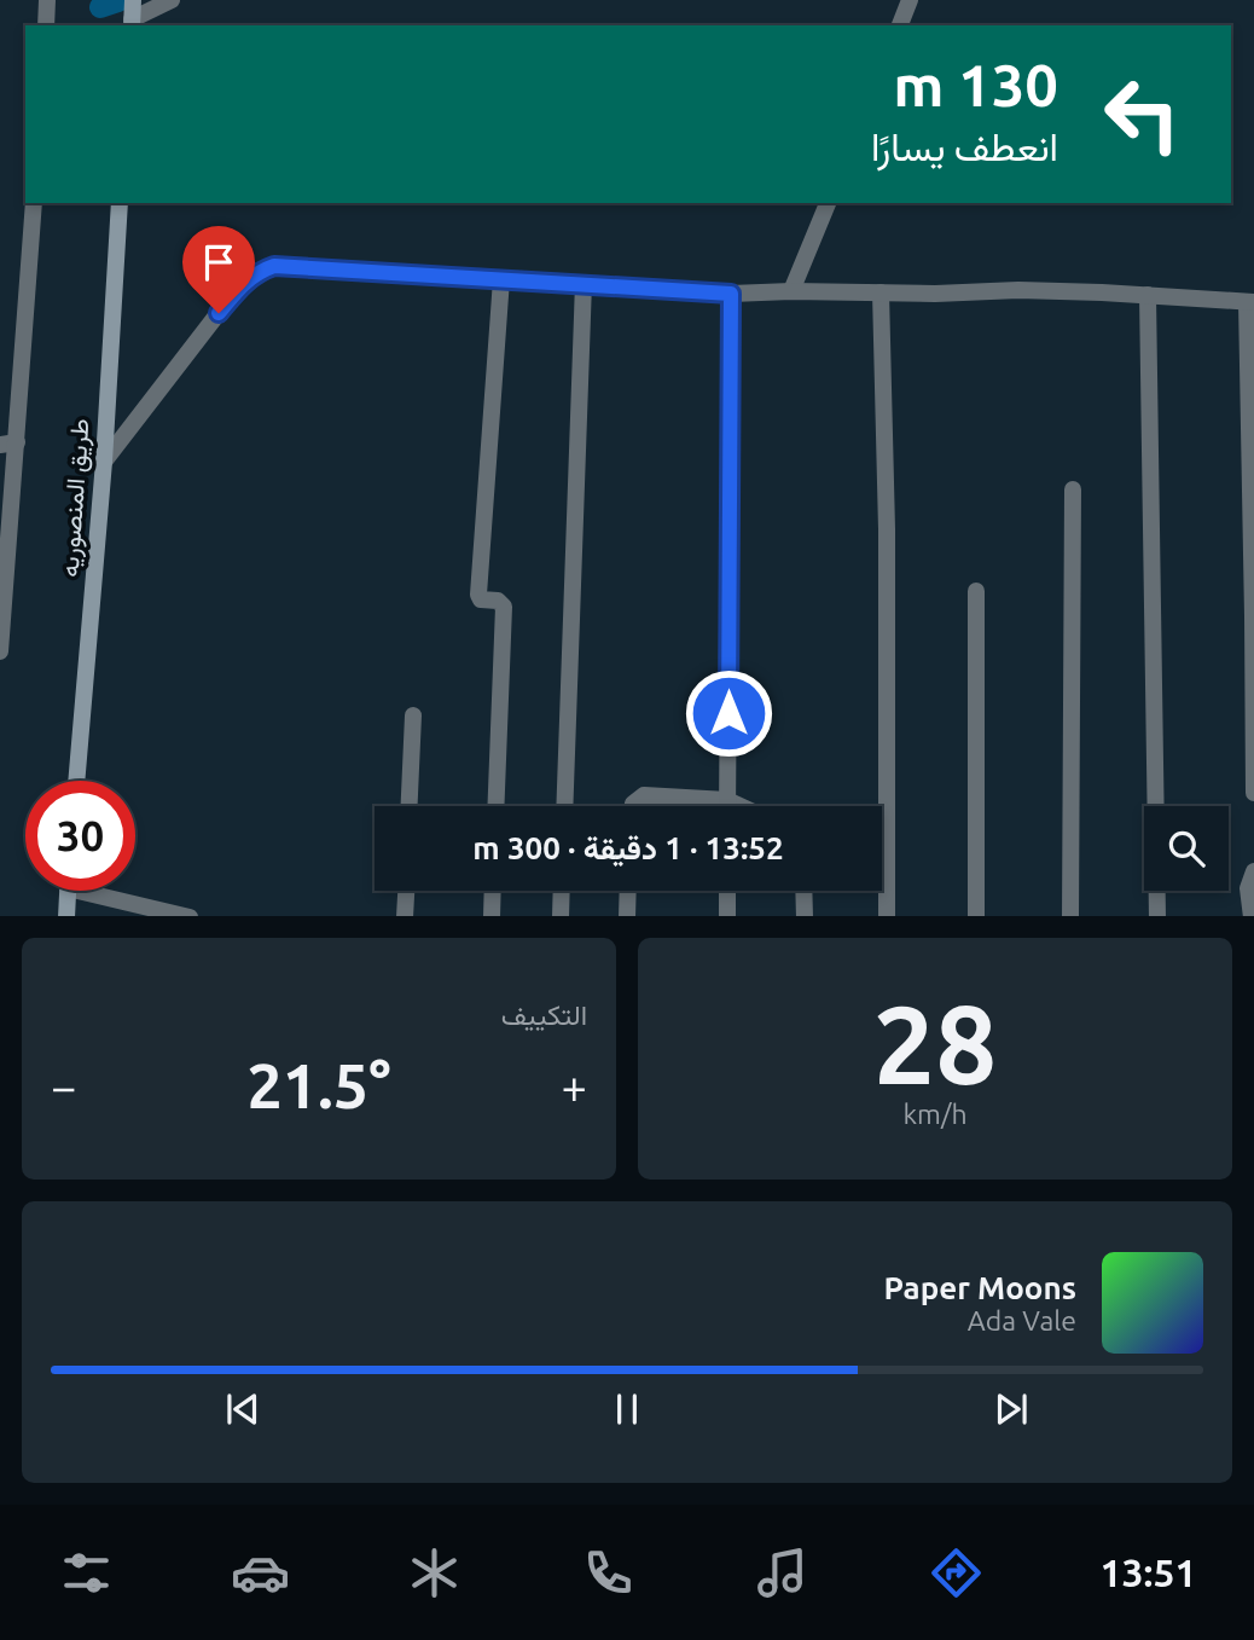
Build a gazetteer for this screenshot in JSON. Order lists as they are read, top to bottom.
{
  "streets": {
    "main road": ["طريق المنصوريه"]
  },
  "page": {
    "turn": ["130 m", "انعطف يسارًا"],
    "limit": "30",
    "trip": "13:52 · 1 دقيقة · 300 m",
    "tile": [
      ["28", "km/h"],
      "التكييف"
    ],
    "heat": ["−", "21.5°", "+"],
    "song": ["Paper Moons", "Ada Vale"],
    "tabs": "13:51"
  }
}
